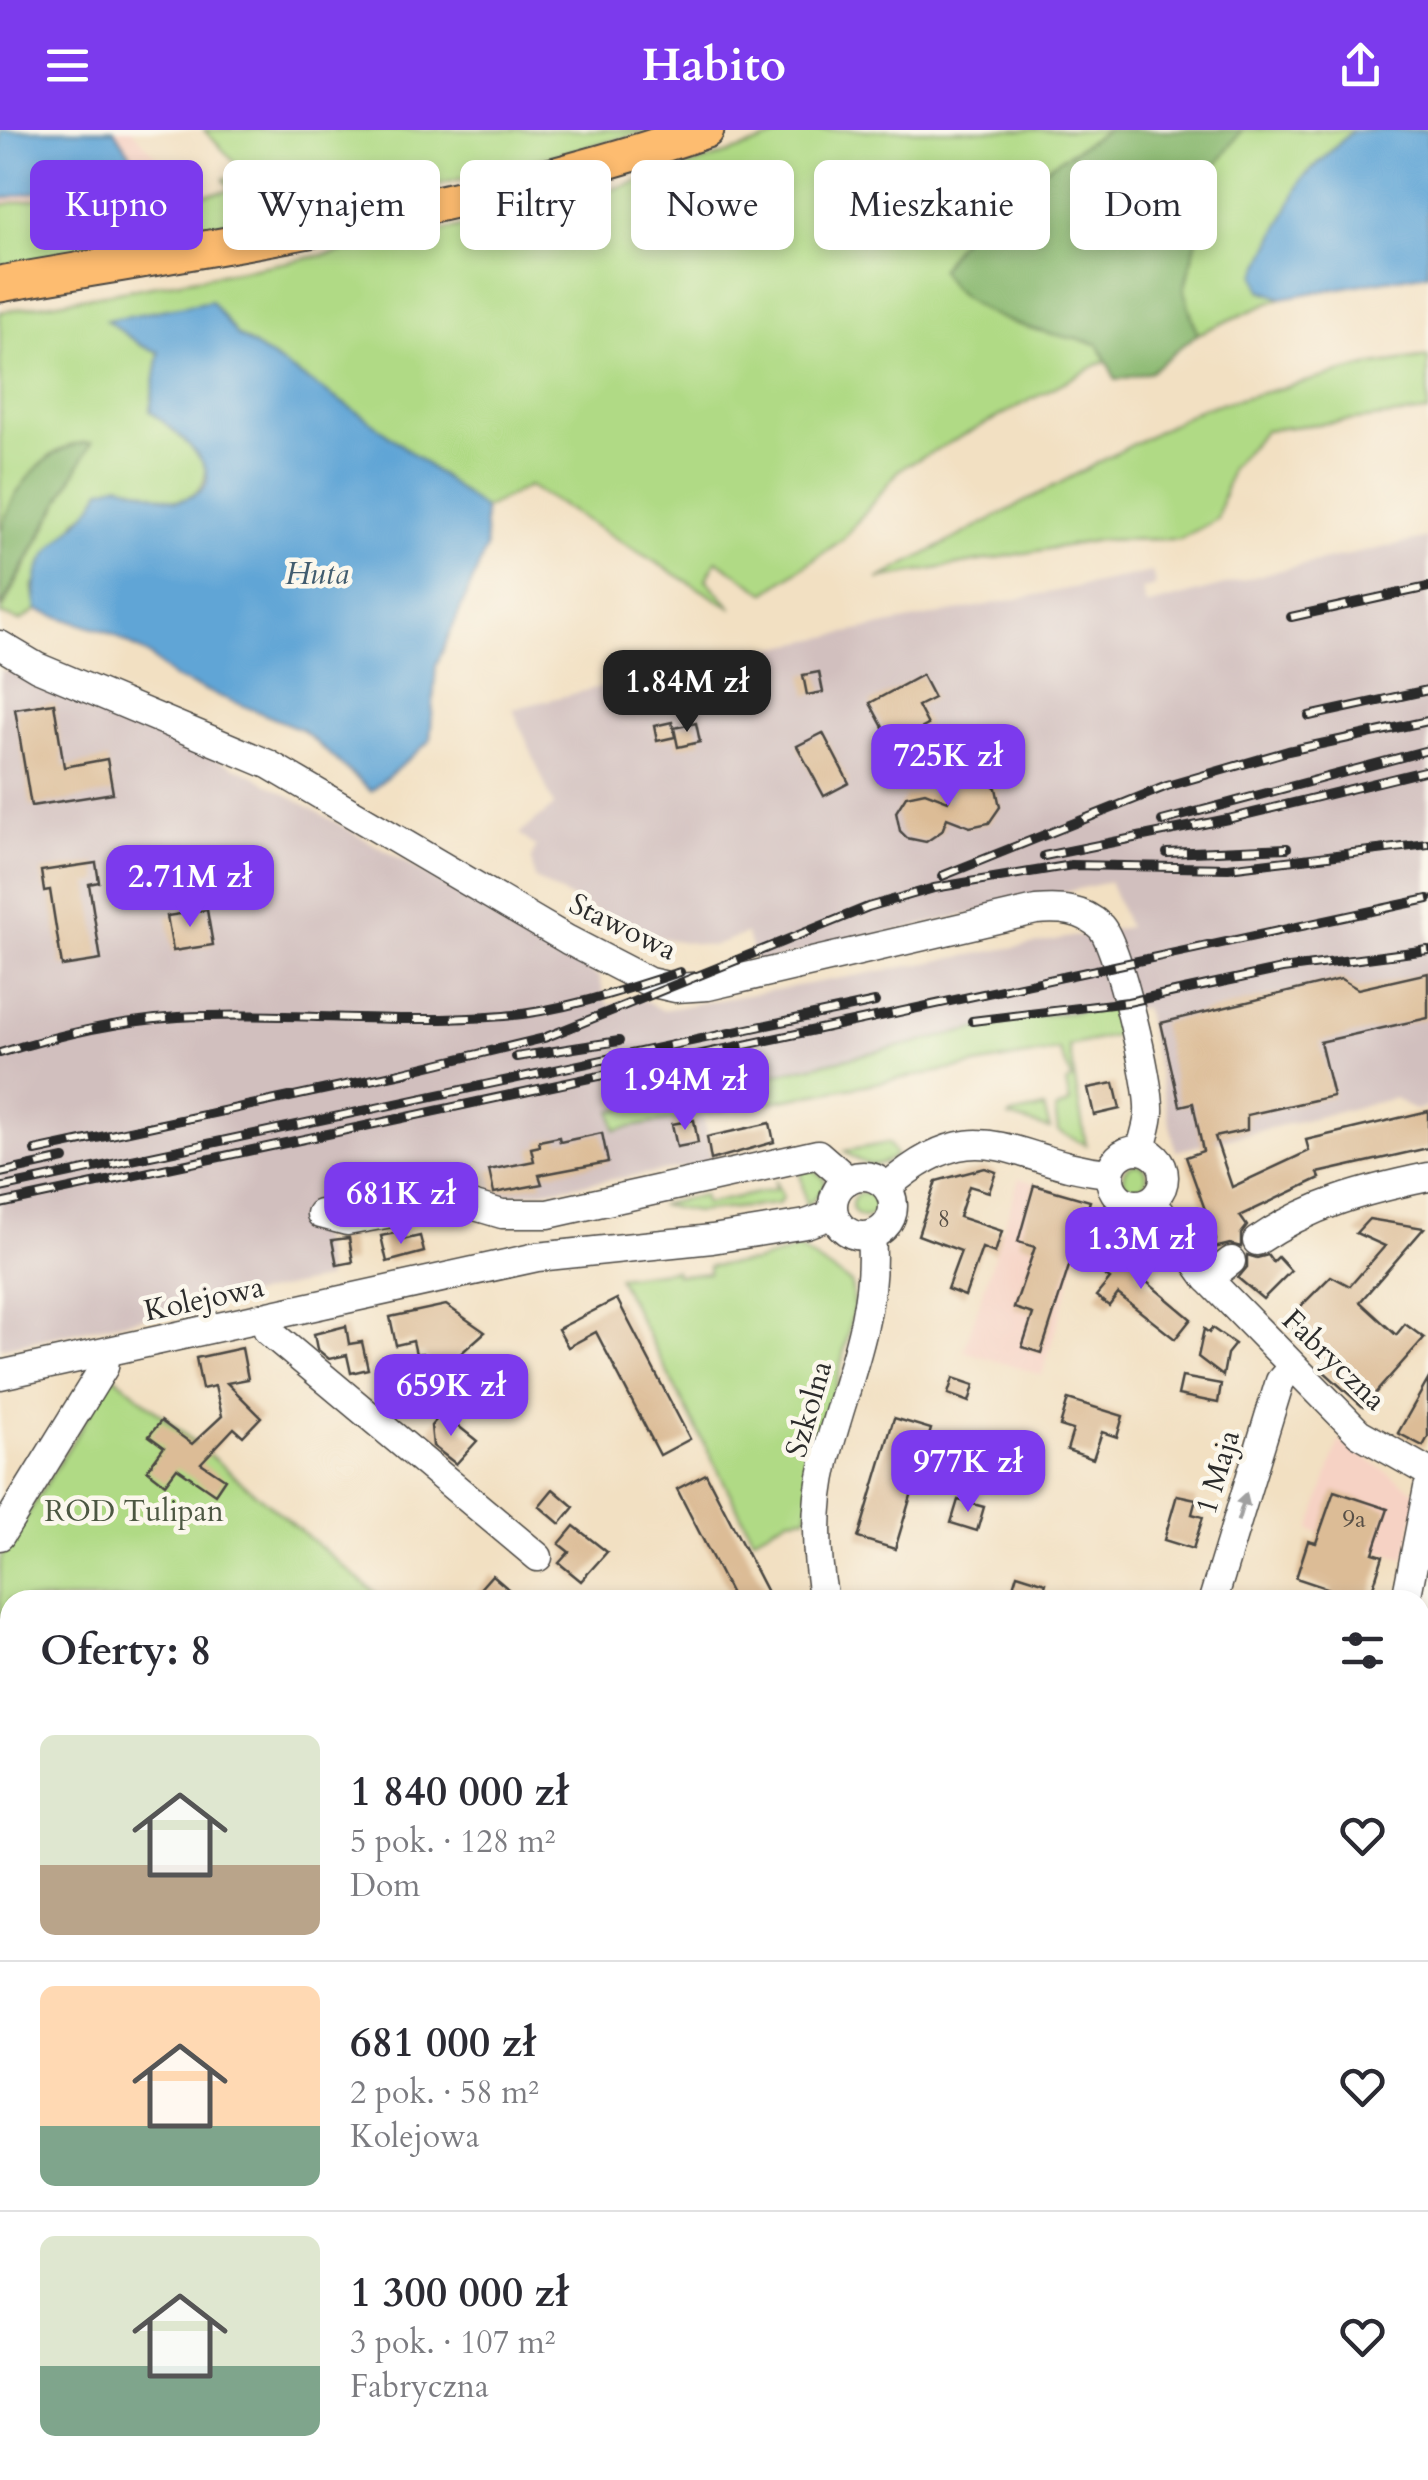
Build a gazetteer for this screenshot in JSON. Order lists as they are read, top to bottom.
{
  "streets": {
    "street": [
      "Stawowa",
      "Kolejowa",
      "Fabryczna",
      "Szkolna",
      "1 Maja"
    ]
  },
  "crossings": [
    ["Stawowa", "Fabryczna"],
    ["Kolejowa", "Szkolna"],
    ["Fabryczna", "1 Maja"]
  ],
  "water": ["Huta"],
  "parks": ["ROD Tulipan"],
  "house_numbers": ["8", "9a"],
  "page": {
    "header": "Habito",
    "chip": [
      "Kupno",
      "Wynajem",
      "Filtry",
      "Nowe",
      "Mieszkanie",
      "Dom"
    ],
    "price": [
      "1.84M zł",
      "725K zł",
      "2.71M zł",
      "1.94M zł",
      "681K zł",
      "1.3M zł",
      "659K zł",
      "977K zł"
    ],
    "heading": "Oferty: 8",
    "list": [
      {
        "name": "1 840 000 zł",
        "note": "5 pok. · 128 m² · Dom"
      },
      {
        "name": "681 000 zł",
        "note": "2 pok. · 58 m² · Kolejowa"
      },
      {
        "name": "1 300 000 zł",
        "note": "3 pok. · 107 m² · Fabryczna"
      }
    ]
  }
}
